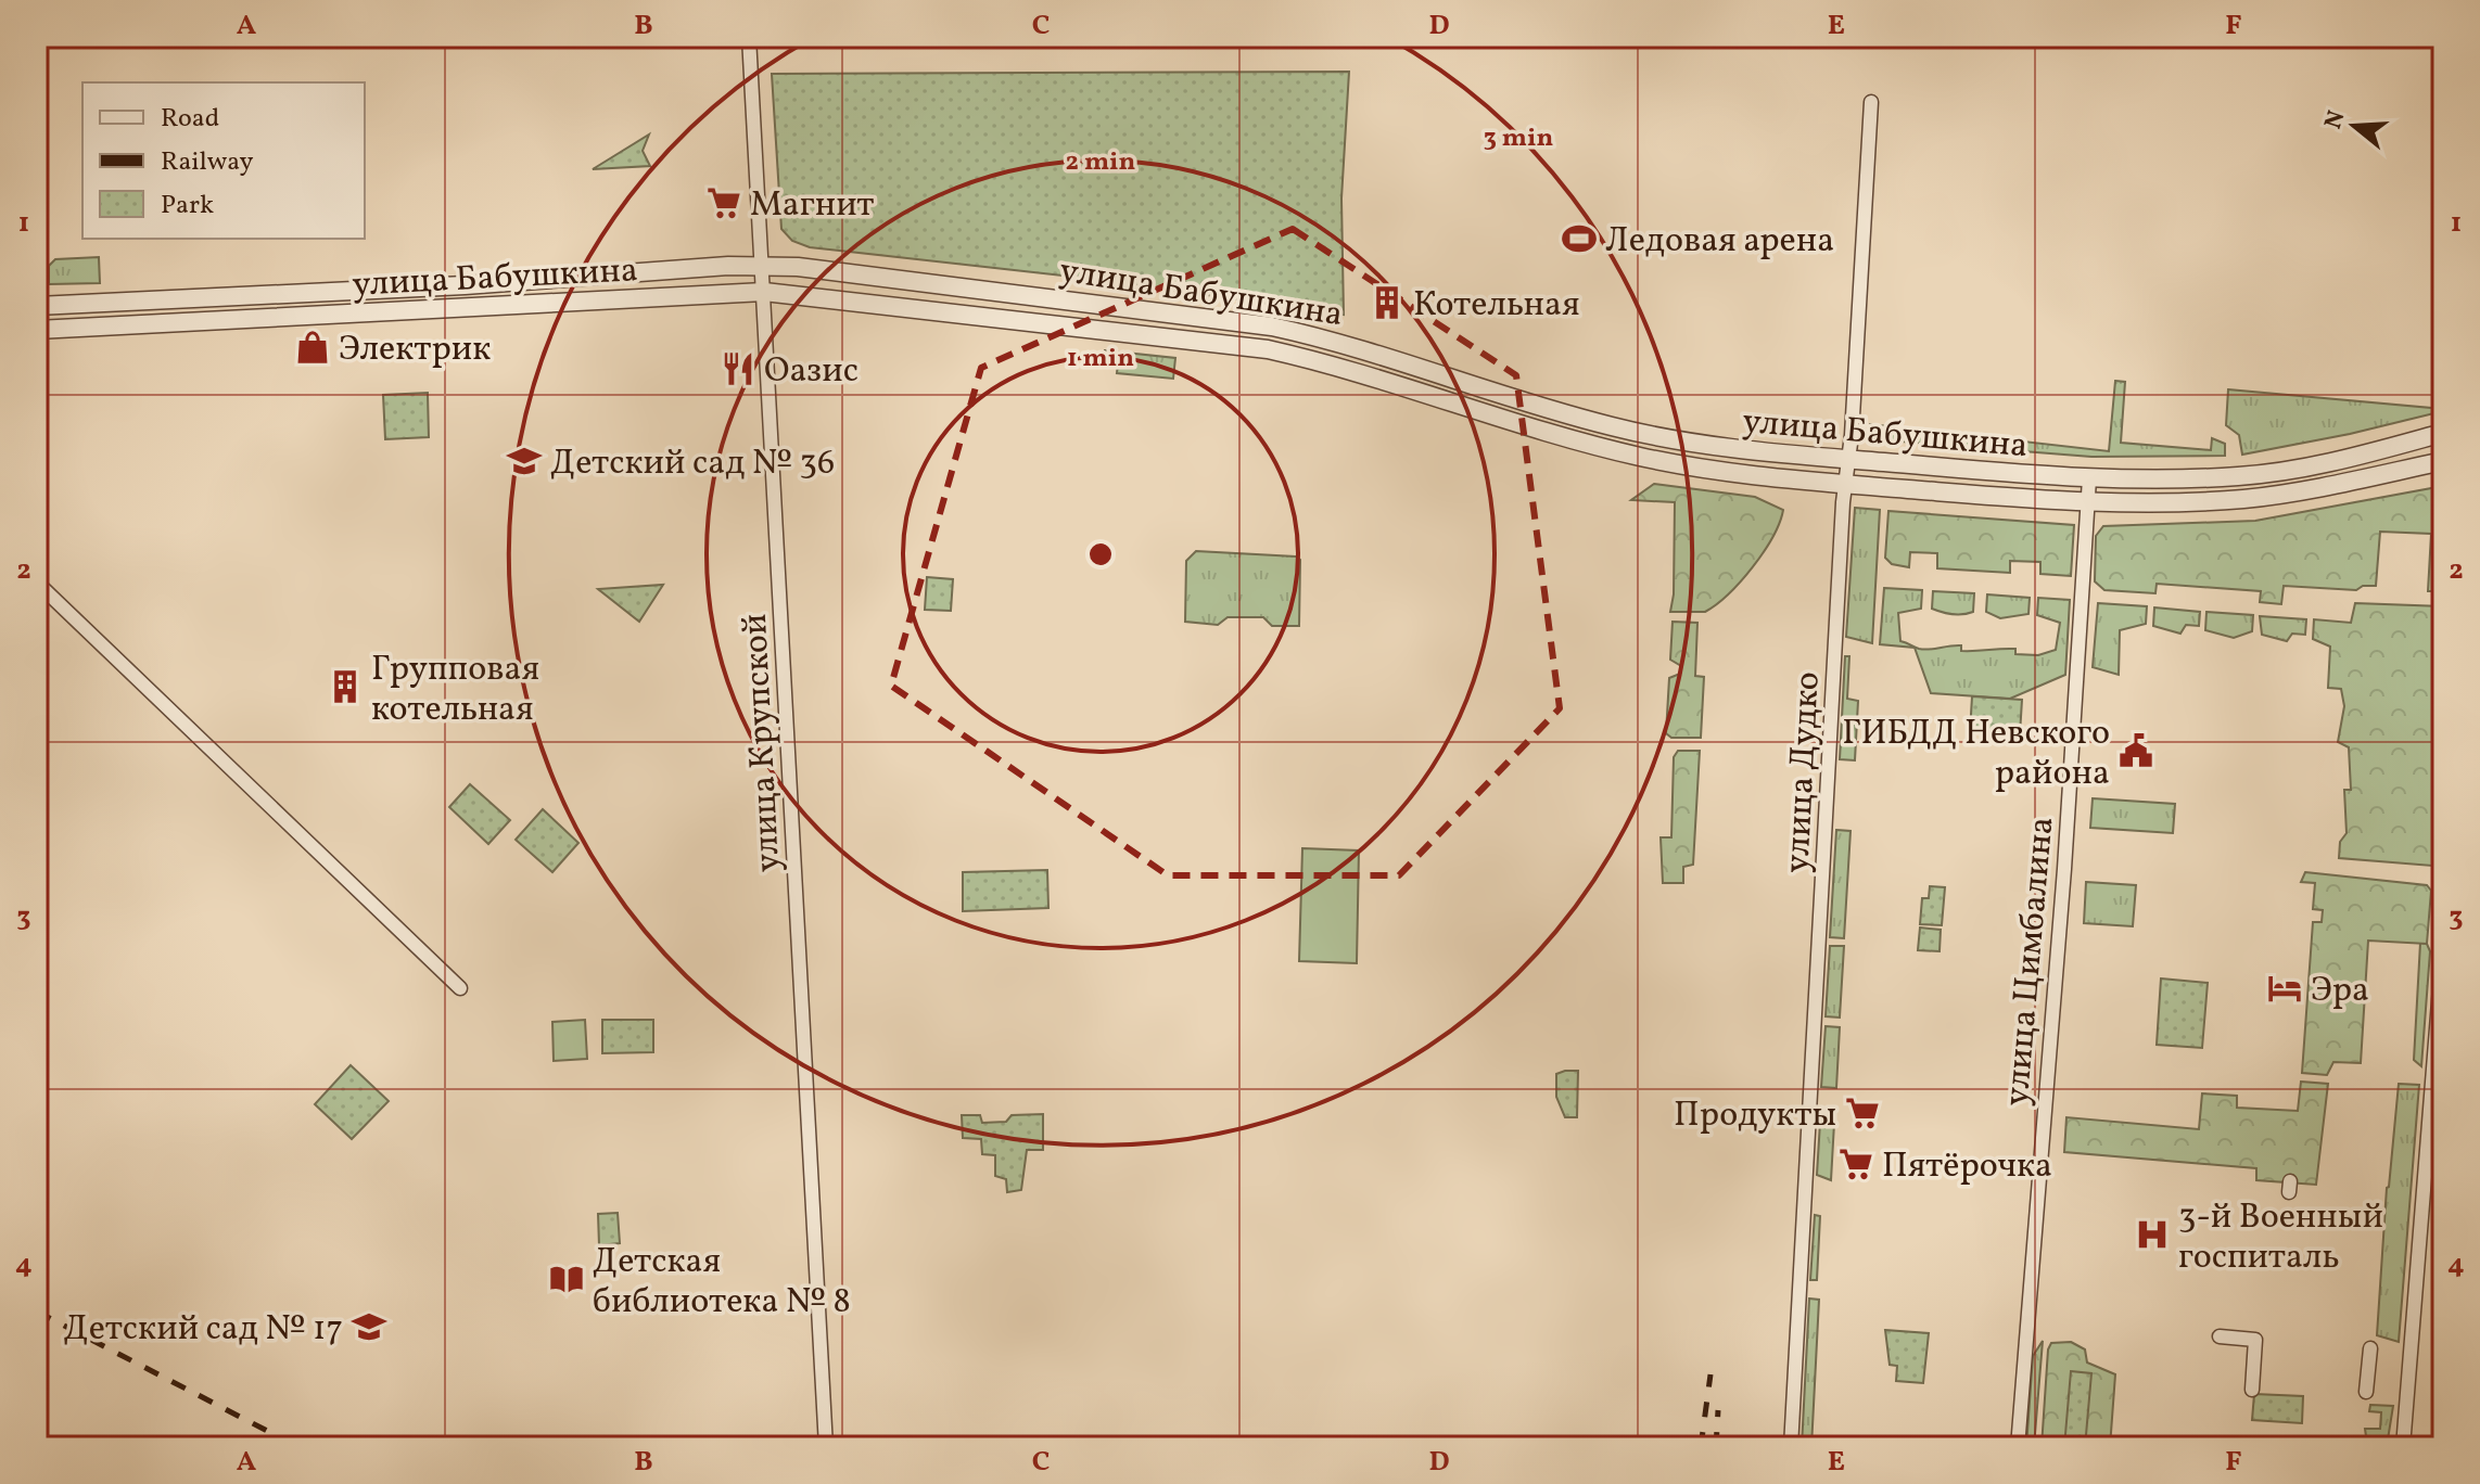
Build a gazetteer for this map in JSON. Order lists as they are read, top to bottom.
{
  "streets": {
    "street": [
      "улица Бабушкина",
      "улица Крупской",
      "улица Дудко",
      "улица Цимбалина"
    ]
  },
  "crossings": [
    ["улица Бабушкина", "улица Крупской"],
    ["улица Бабушкина", "улица Дудко"],
    ["улица Бабушкина", "улица Цимбалина"]
  ],
  "places": {
    "supermarket": ["Магнит", "Продукты", "Пятёрочка"],
    "sports": ["Ледовая арена"],
    "building": ["Котельная", "Групповая котельная"],
    "shop": ["Электрик"],
    "restaurant": ["Оазис"],
    "school or university": ["Детский сад № 36", "Детский сад № 17"],
    "public building": ["ГИБДД Невского района"],
    "hotel": ["Эра"],
    "hospital": ["3-й Военный госпиталь"],
    "library": ["Детская библиотека № 8"]
  },
  "legend": ["Road", "Railway", "Park"],
  "north": "left",
  "grid": {
    "columns": [
      "A",
      "B",
      "C",
      "D",
      "E",
      "F"
    ],
    "rows": [
      "1",
      "2",
      "3",
      "4"
    ]
  },
  "rings": ["3 min", "2 min", "1 min"]
}
